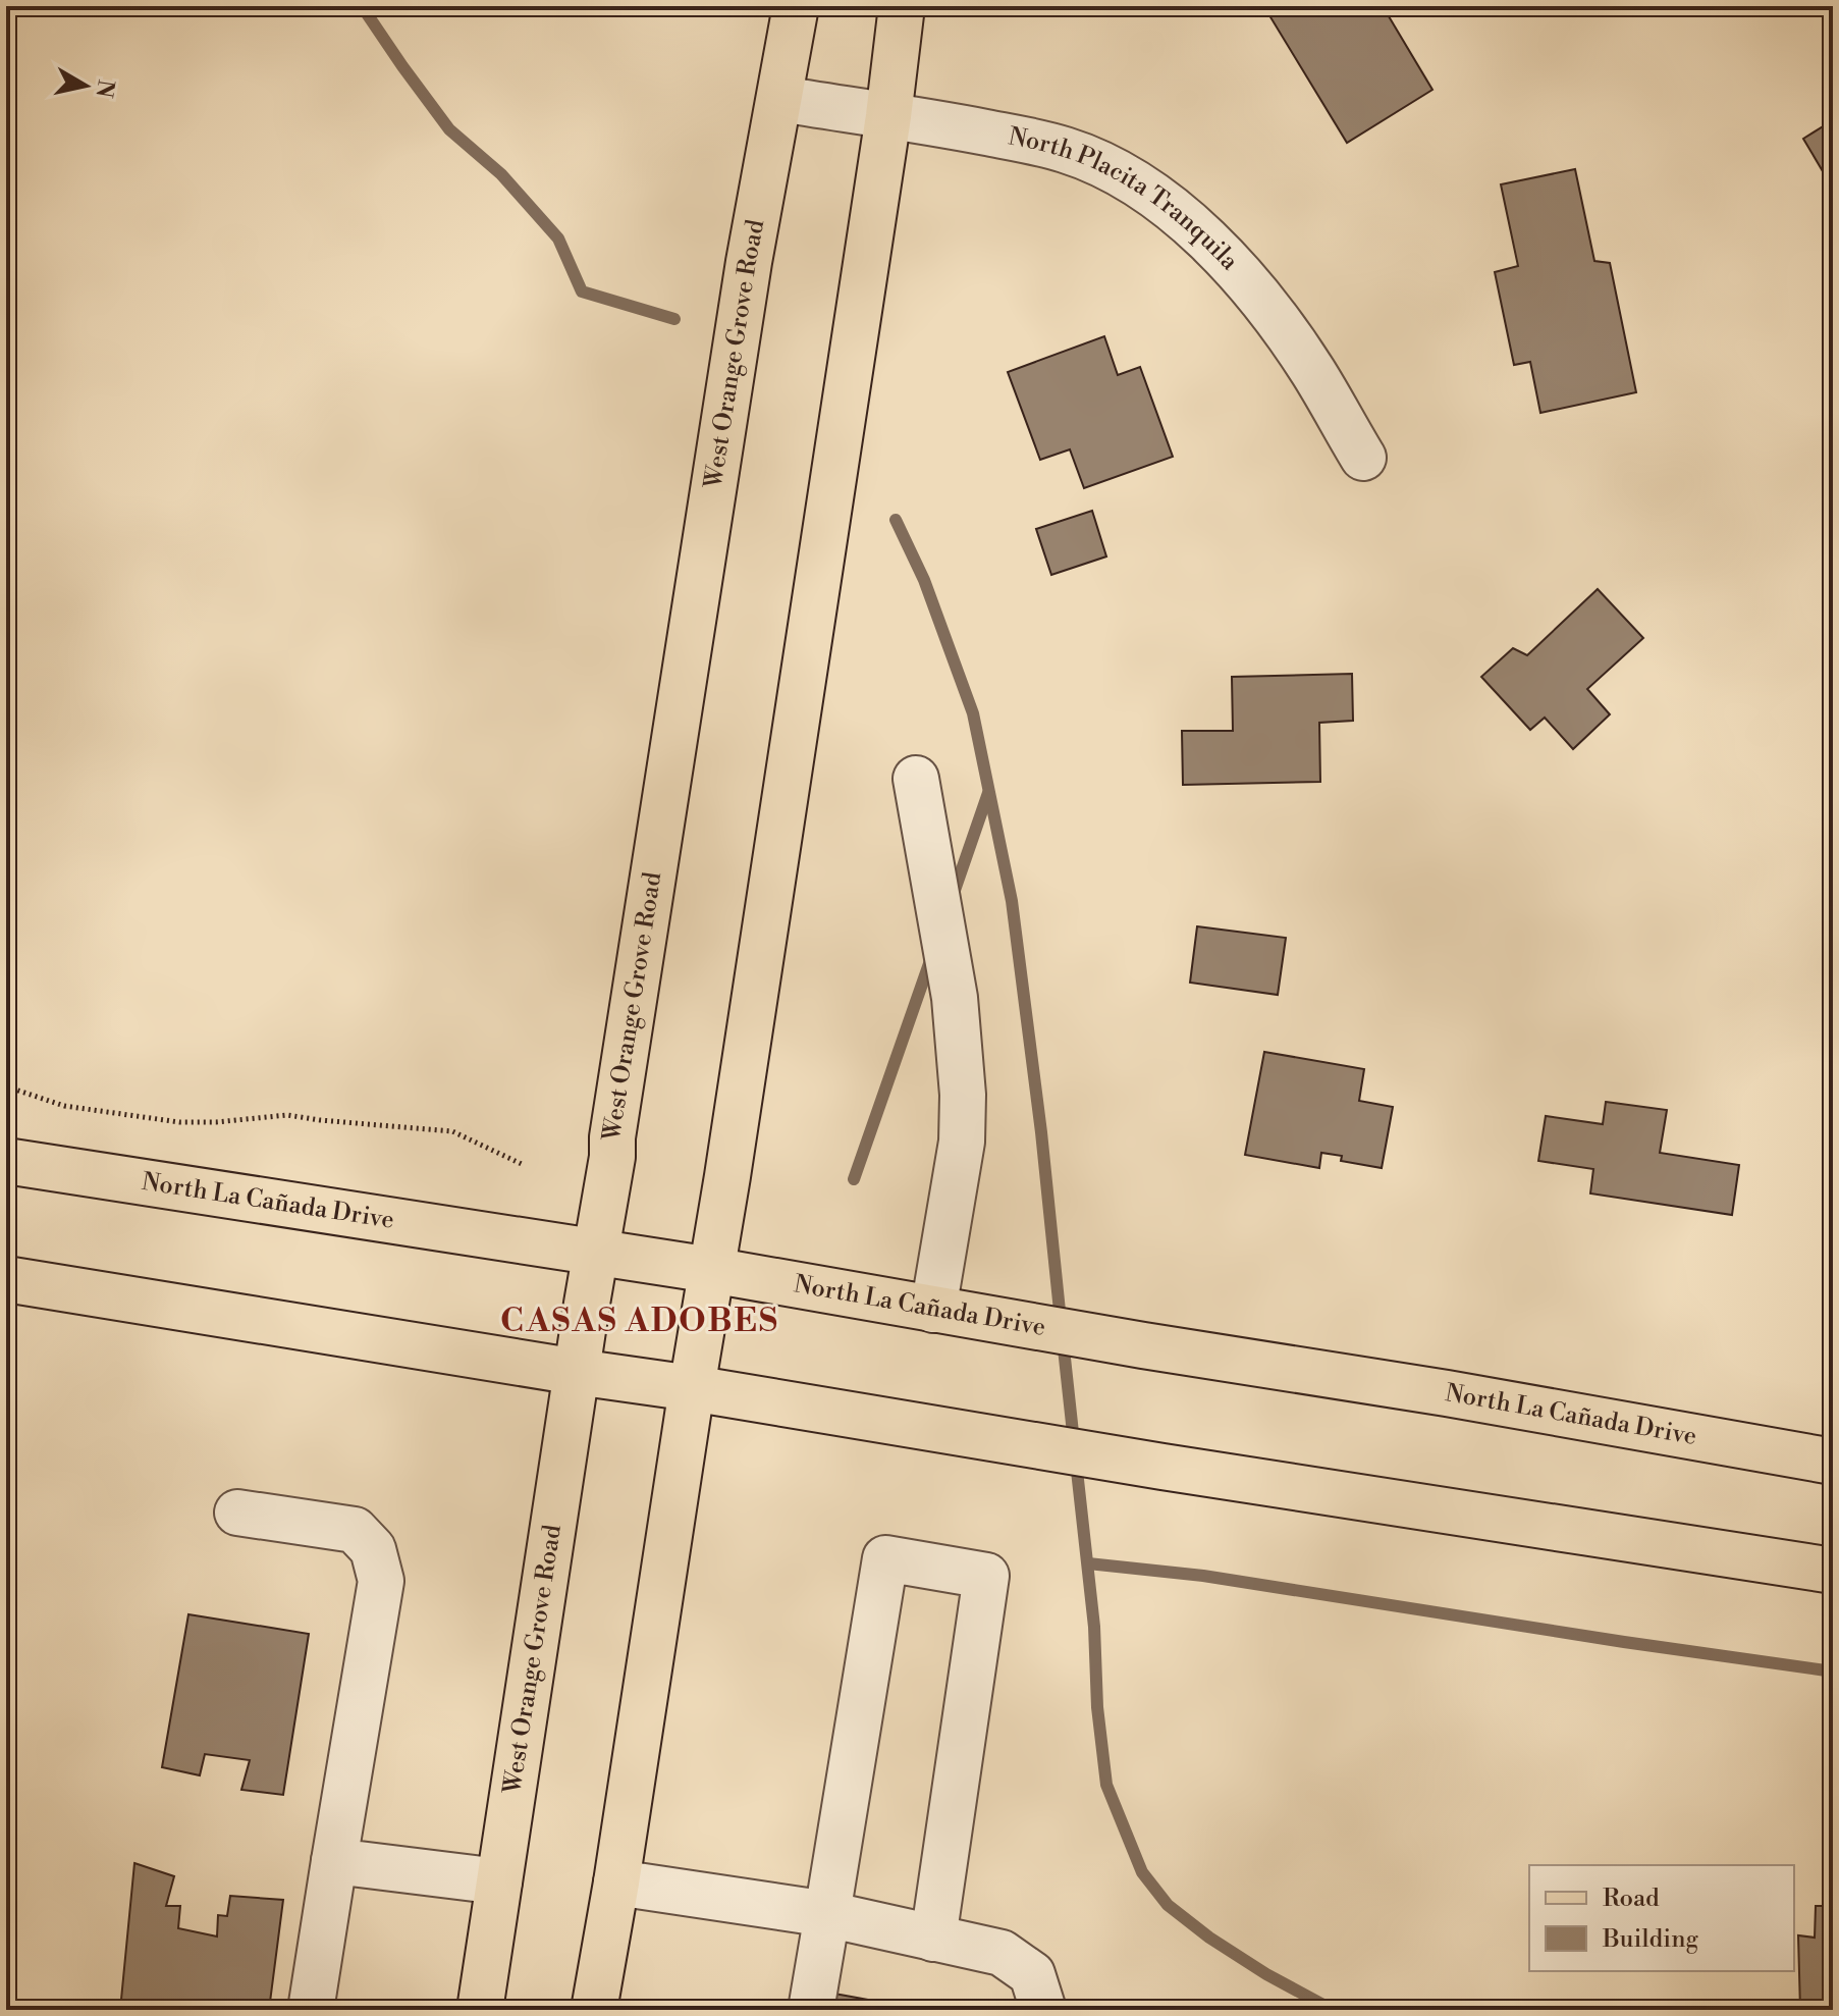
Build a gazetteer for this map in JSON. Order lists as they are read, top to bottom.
{
  "streets": {
    "main road": ["West Orange Grove Road", "North La Cañada Drive"],
    "street": ["North Placita Tranquila"]
  },
  "crossings": [
    ["North Placita Tranquila", "West Orange Grove Road"],
    ["West Orange Grove Road", "North La Cañada Drive"]
  ],
  "districts": ["CASAS ADOBES"],
  "legend": ["Road", "Building"],
  "north": "right"
}
